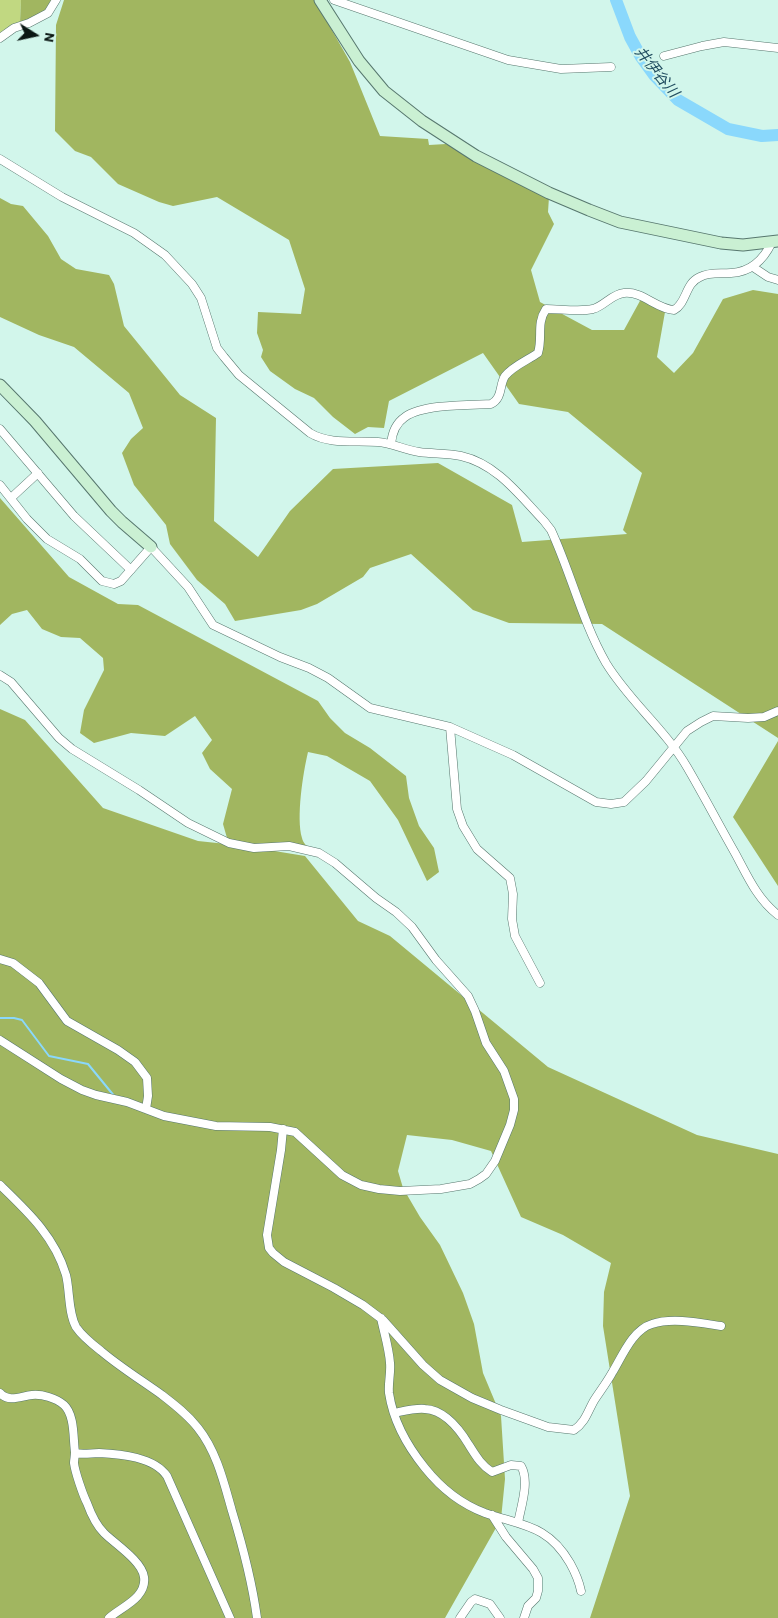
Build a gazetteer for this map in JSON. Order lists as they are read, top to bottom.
{
  "water": ["井伊谷川"],
  "north": "right"
}
